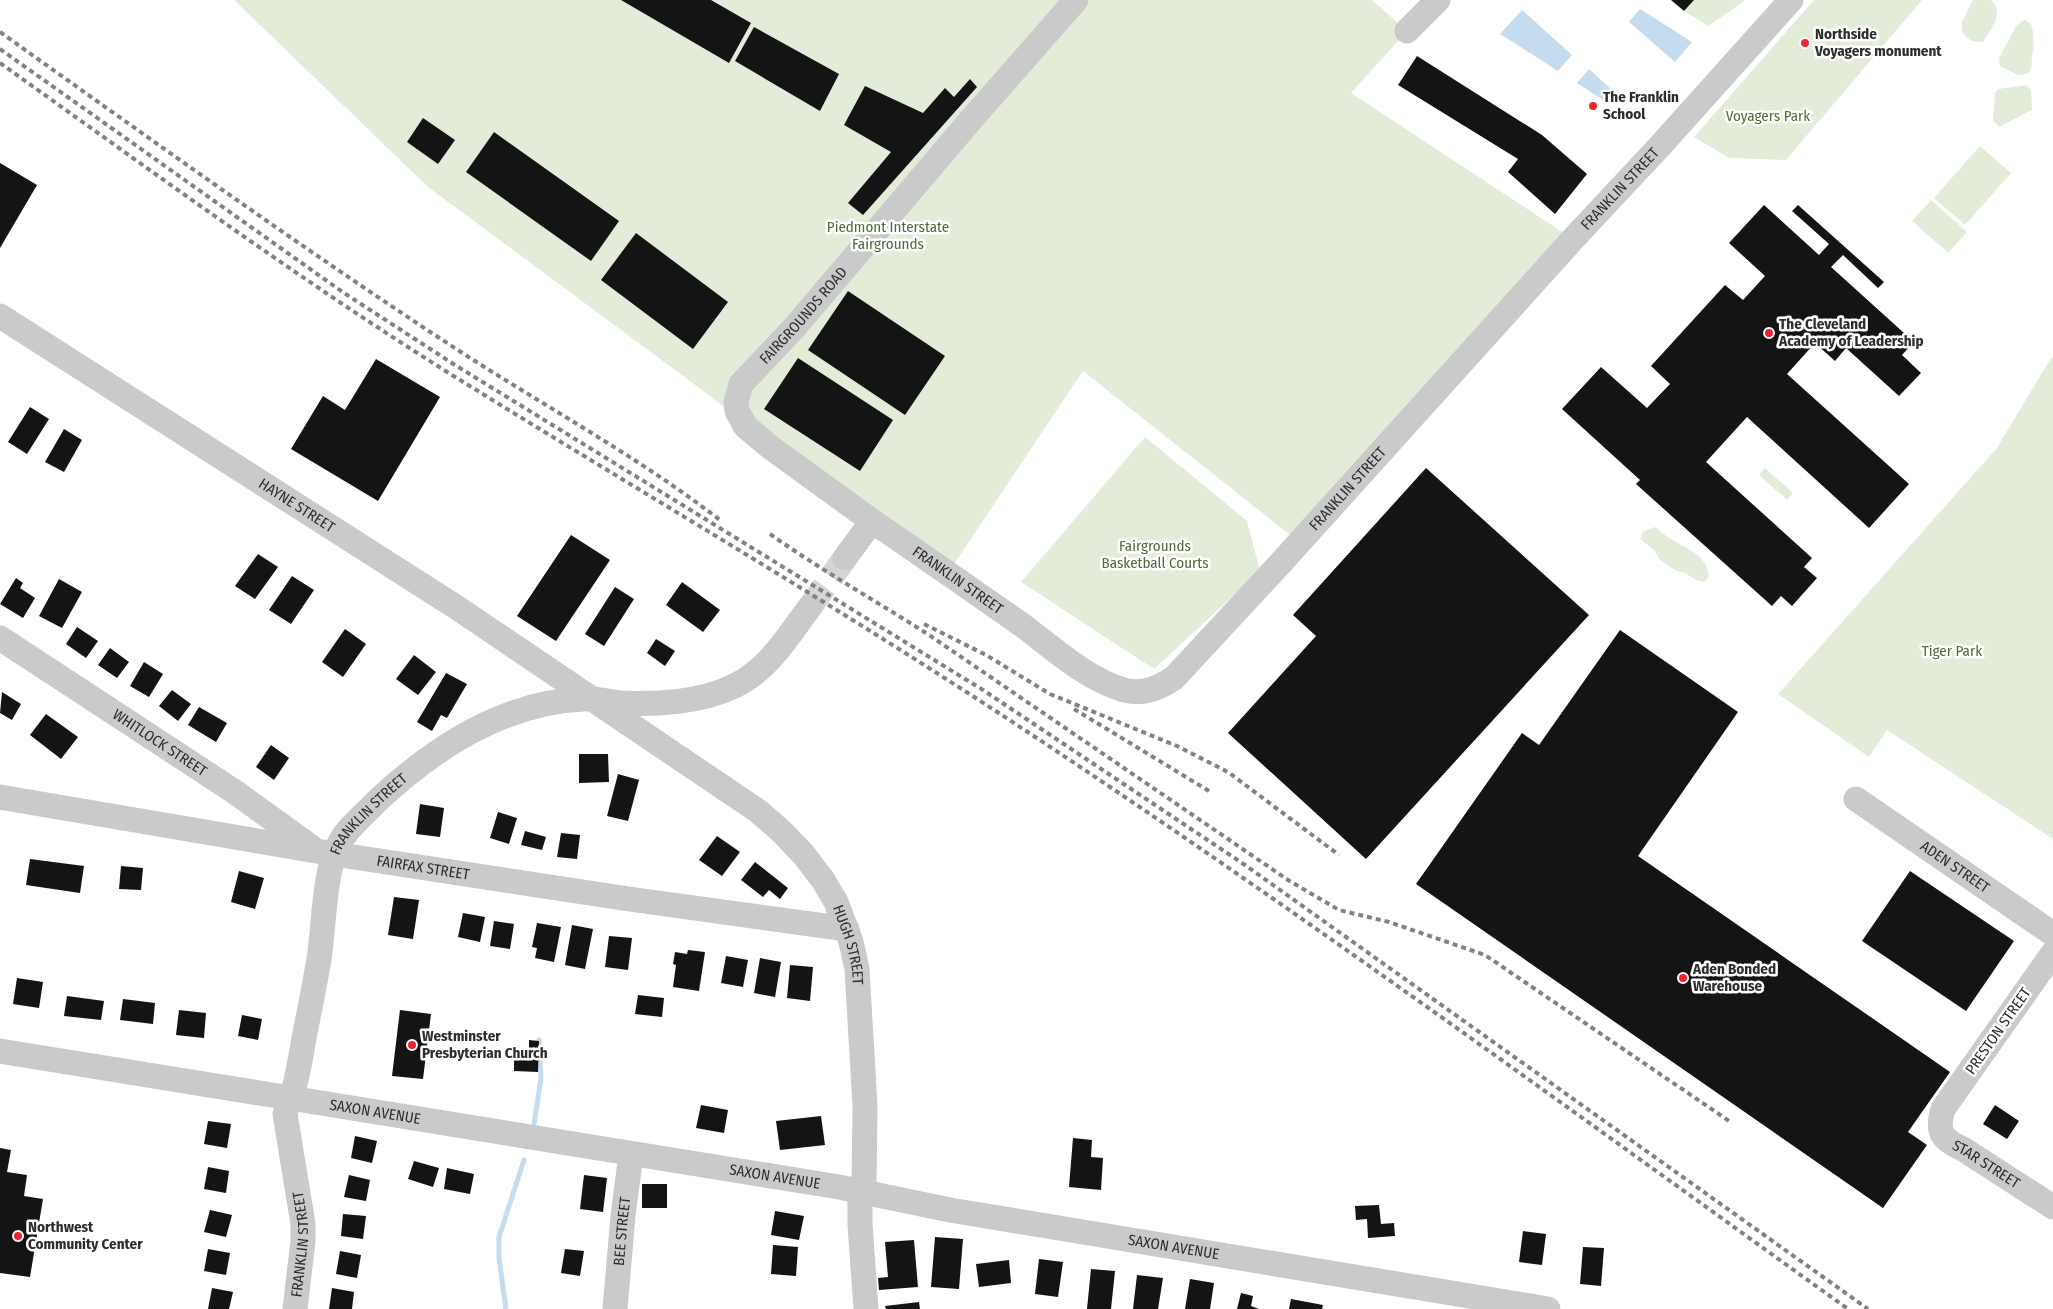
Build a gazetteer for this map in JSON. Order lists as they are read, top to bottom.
{
  "streets": {
    "street": [
      "FRANKLIN STREET",
      "FAIRGROUNDS ROAD",
      "HAYNE STREET",
      "WHITLOCK STREET",
      "ADEN STREET",
      "FAIRFAX STREET",
      "HUGH STREET",
      "PRESTON STREET",
      "SAXON AVENUE",
      "STAR STREET",
      "BEE STREET"
    ]
  },
  "crossings": [
    ["FRANKLIN STREET", "FAIRGROUNDS ROAD"],
    ["FRANKLIN STREET", "HAYNE STREET"],
    ["FRANKLIN STREET", "WHITLOCK STREET"],
    ["FRANKLIN STREET", "FAIRFAX STREET"],
    ["FRANKLIN STREET", "HUGH STREET"],
    ["FRANKLIN STREET", "SAXON AVENUE"],
    ["HAYNE STREET", "HUGH STREET"],
    ["WHITLOCK STREET", "FAIRFAX STREET"],
    ["FAIRFAX STREET", "HUGH STREET"],
    ["HUGH STREET", "SAXON AVENUE"],
    ["PRESTON STREET", "STAR STREET"],
    ["SAXON AVENUE", "BEE STREET"]
  ],
  "parks": [
    "Voyagers Park",
    "Piedmont Interstate Fairgrounds",
    "Fairgrounds Basketball Courts",
    "Tiger Park"
  ],
  "places": [
    "Northside Voyagers monument",
    "The Franklin School",
    "The Cleveland Academy of Leadership",
    "Aden Bonded Warehouse",
    "Westminster Presbyterian Church",
    "Northwest Community Center"
  ]
}
